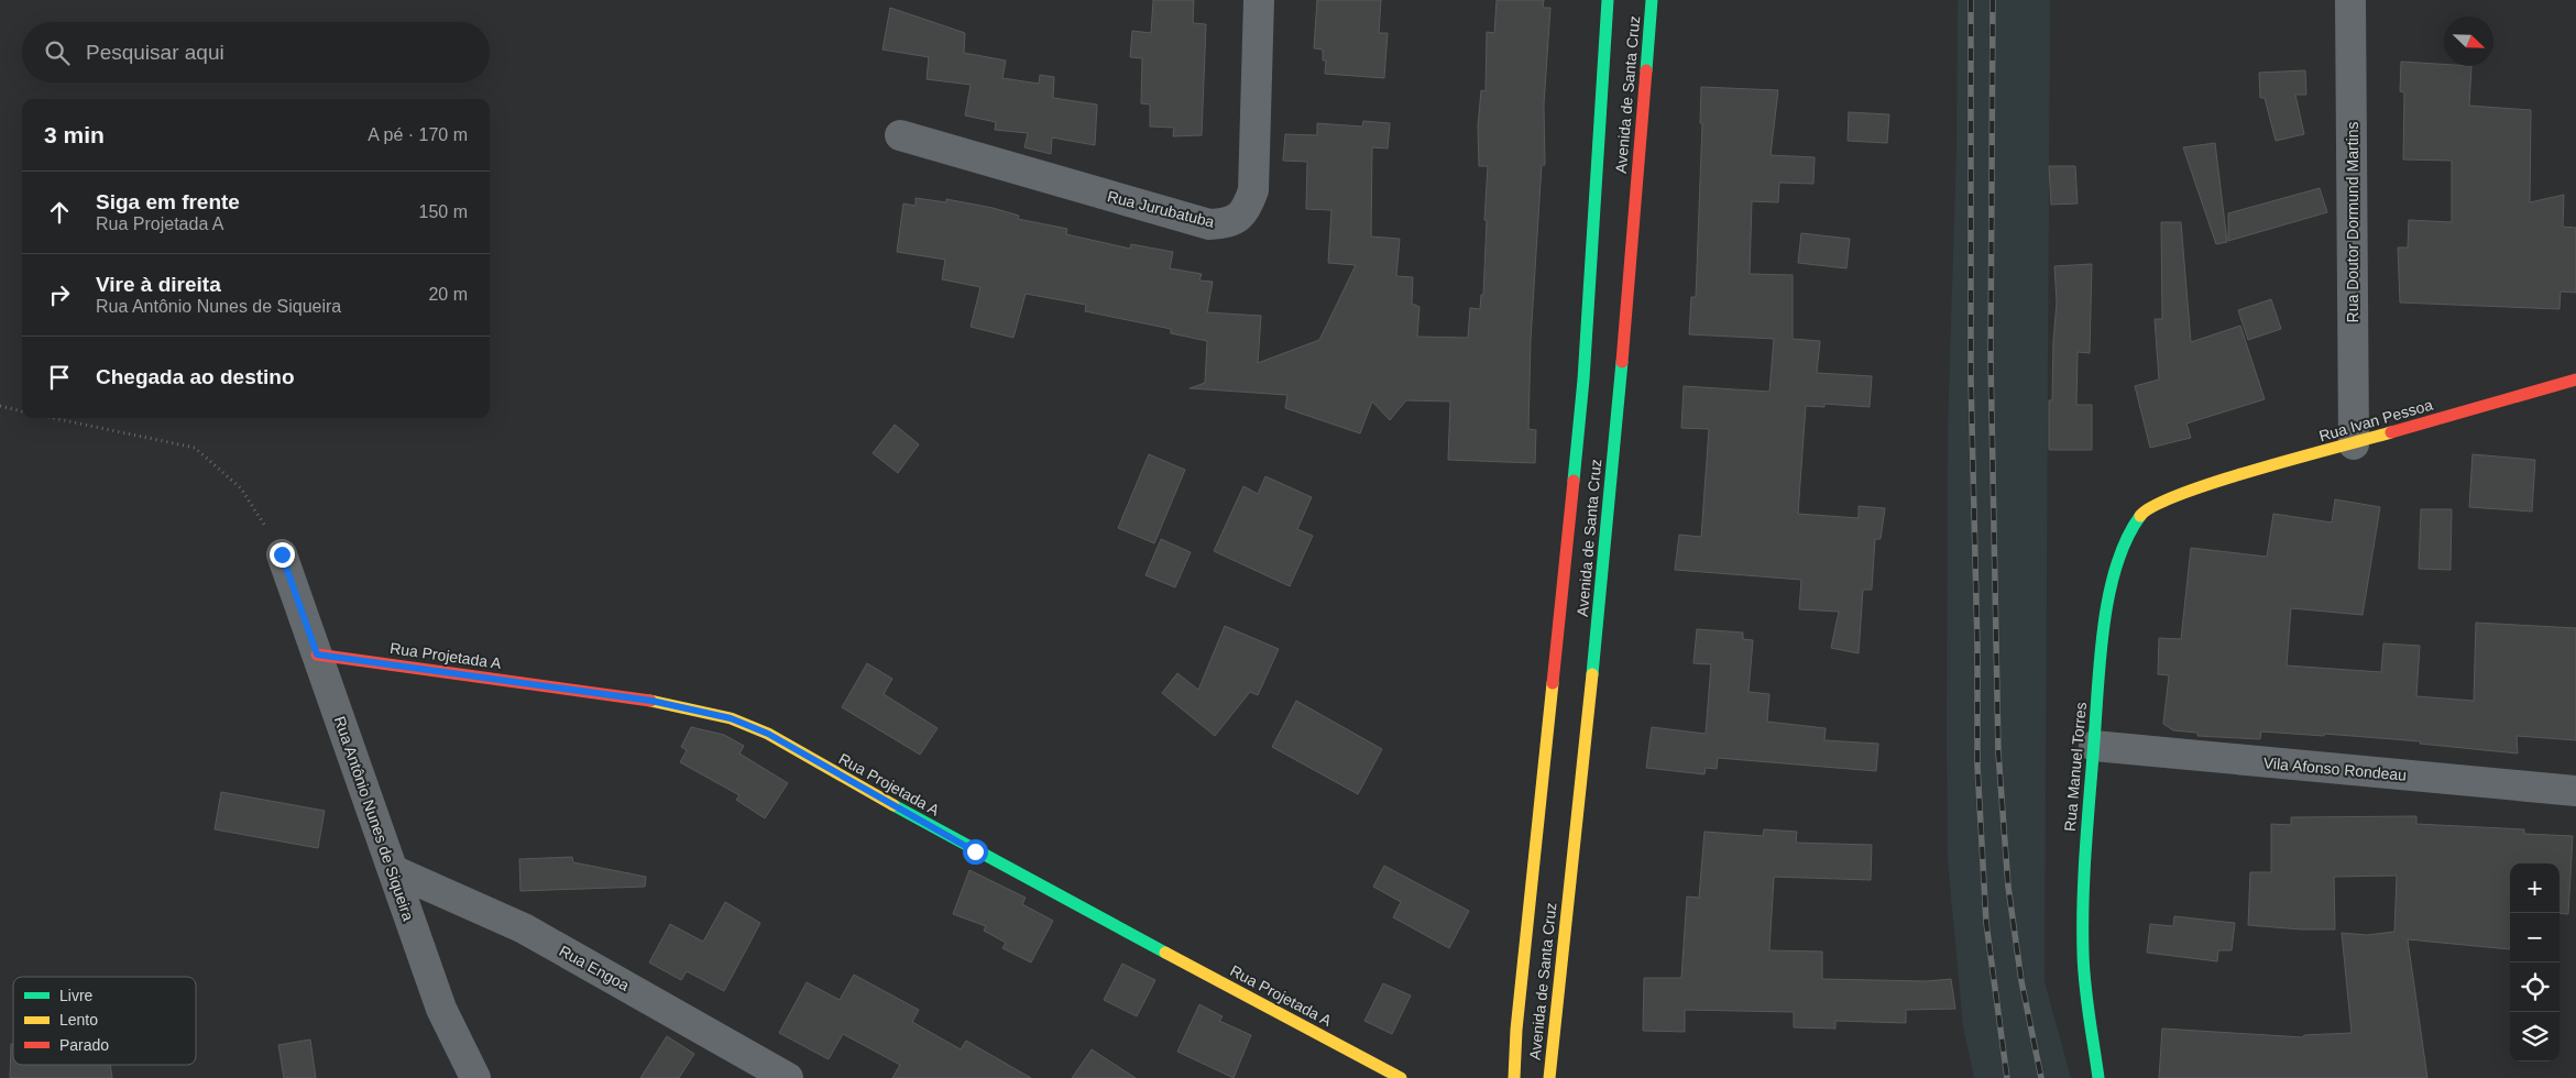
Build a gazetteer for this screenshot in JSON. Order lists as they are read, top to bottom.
{
  "streets": {
    "street": [
      "Avenida de Santa Cruz",
      "Rua Jurubatuba",
      "Rua Doutor Dormund Martins",
      "Rua Ivan Pessoa",
      "Rua Projetada A",
      "Rua Manuel Torres",
      "Vila Afonso Rondeau",
      "Rua Antônio Nunes de Siqueira",
      "Rua Engoa"
    ]
  },
  "crossings": [
    ["Rua Doutor Dormund Martins", "Rua Ivan Pessoa"],
    ["Rua Ivan Pessoa", "Rua Manuel Torres"],
    ["Rua Projetada A", "Rua Antônio Nunes de Siqueira"],
    ["Rua Manuel Torres", "Vila Afonso Rondeau"],
    ["Rua Antônio Nunes de Siqueira", "Rua Engoa"]
  ],
  "legend": ["Livre", "Lento", "Parado"],
  "north": "bottom right",
  "page": {
    "search": "Pesquisar aqui",
    "heading": ["3 min", "A pé · 170 m"],
    "list": [
      ["Siga em frente", "Rua Projetada A", "150 m"],
      ["Vire à direita", "Rua Antônio Nunes de Siqueira", "20 m"],
      "Chegada ao destino"
    ],
    "map_buttons": ["+", "−"]
  }
}
